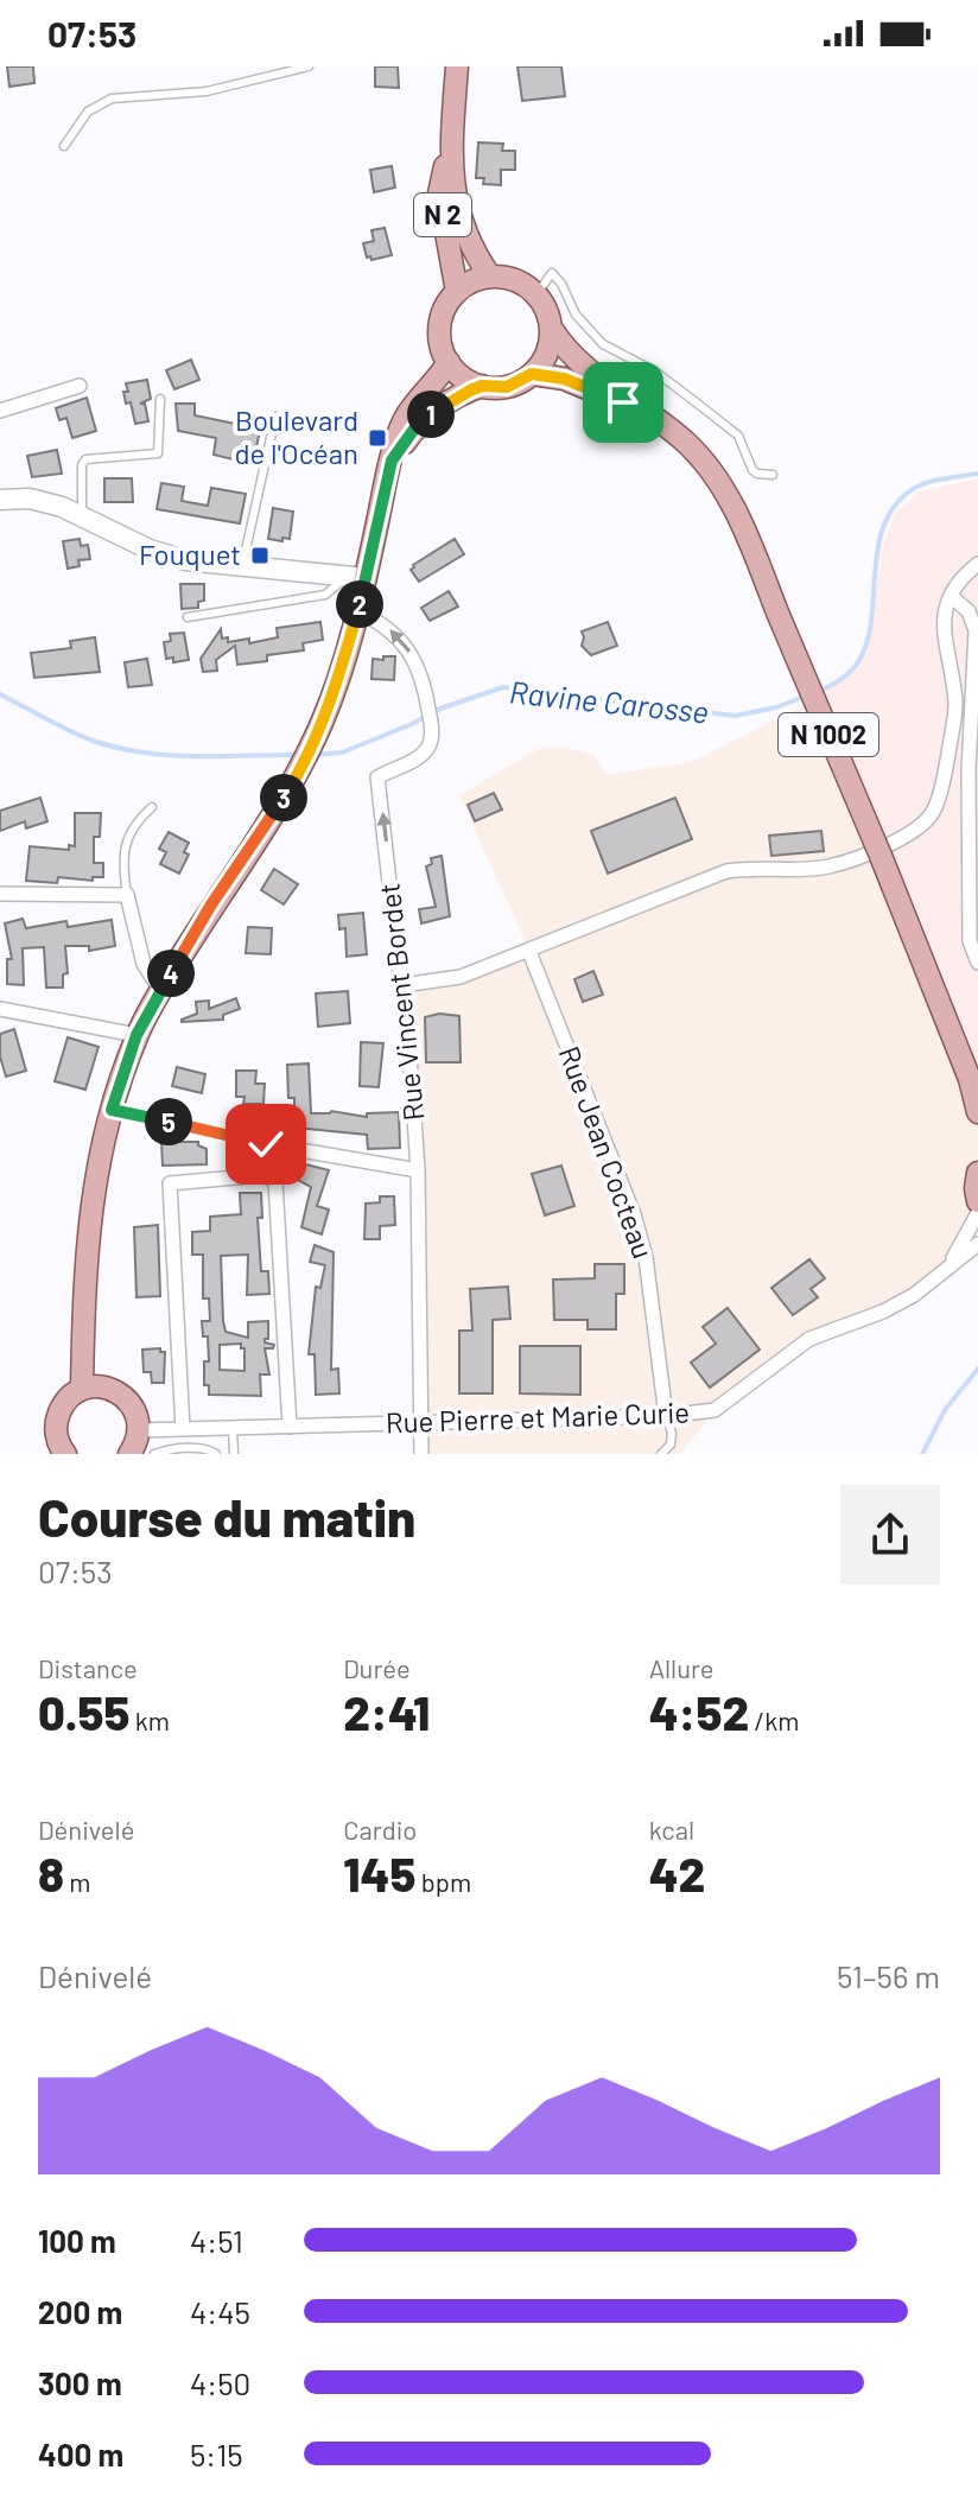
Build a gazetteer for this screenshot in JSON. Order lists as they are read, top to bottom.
{
  "streets": {
    "main road": ["N 2", "N 1002"],
    "street": ["Rue Vincent Bordet", "Rue Jean Cocteau", "Rue Pierre et Marie Curie"]
  },
  "crossings": [
    ["N 2", "N 1002"],
    ["Rue Vincent Bordet", "Rue Pierre et Marie Curie"],
    ["Rue Jean Cocteau", "Rue Pierre et Marie Curie"]
  ],
  "one_way": ["Rue Vincent Bordet"],
  "water": ["Ravine Carosse"],
  "places": {
    "transit": ["Boulevard de l'Océan", "Fouquet"]
  },
  "page": {
    "status": "07:53",
    "pins": [
      "1",
      "2",
      "3",
      "4",
      "5"
    ],
    "heading": ["Course du matin", "07:53"],
    "stats": [
      ["Distance", "0.55 km"],
      ["Durée", "2:41"],
      ["Allure", "4:52 /km"],
      ["Dénivelé", "8 m"],
      ["Cardio", "145 bpm"],
      ["kcal", "42"]
    ],
    "chart": ["Dénivelé", "51–56 m"],
    "list": [
      {
        "name": "100 m",
        "note": "4:51"
      },
      {
        "name": "200 m",
        "note": "4:45"
      },
      {
        "name": "300 m",
        "note": "4:50"
      },
      {
        "name": "400 m",
        "note": "5:15"
      }
    ]
  }
}
